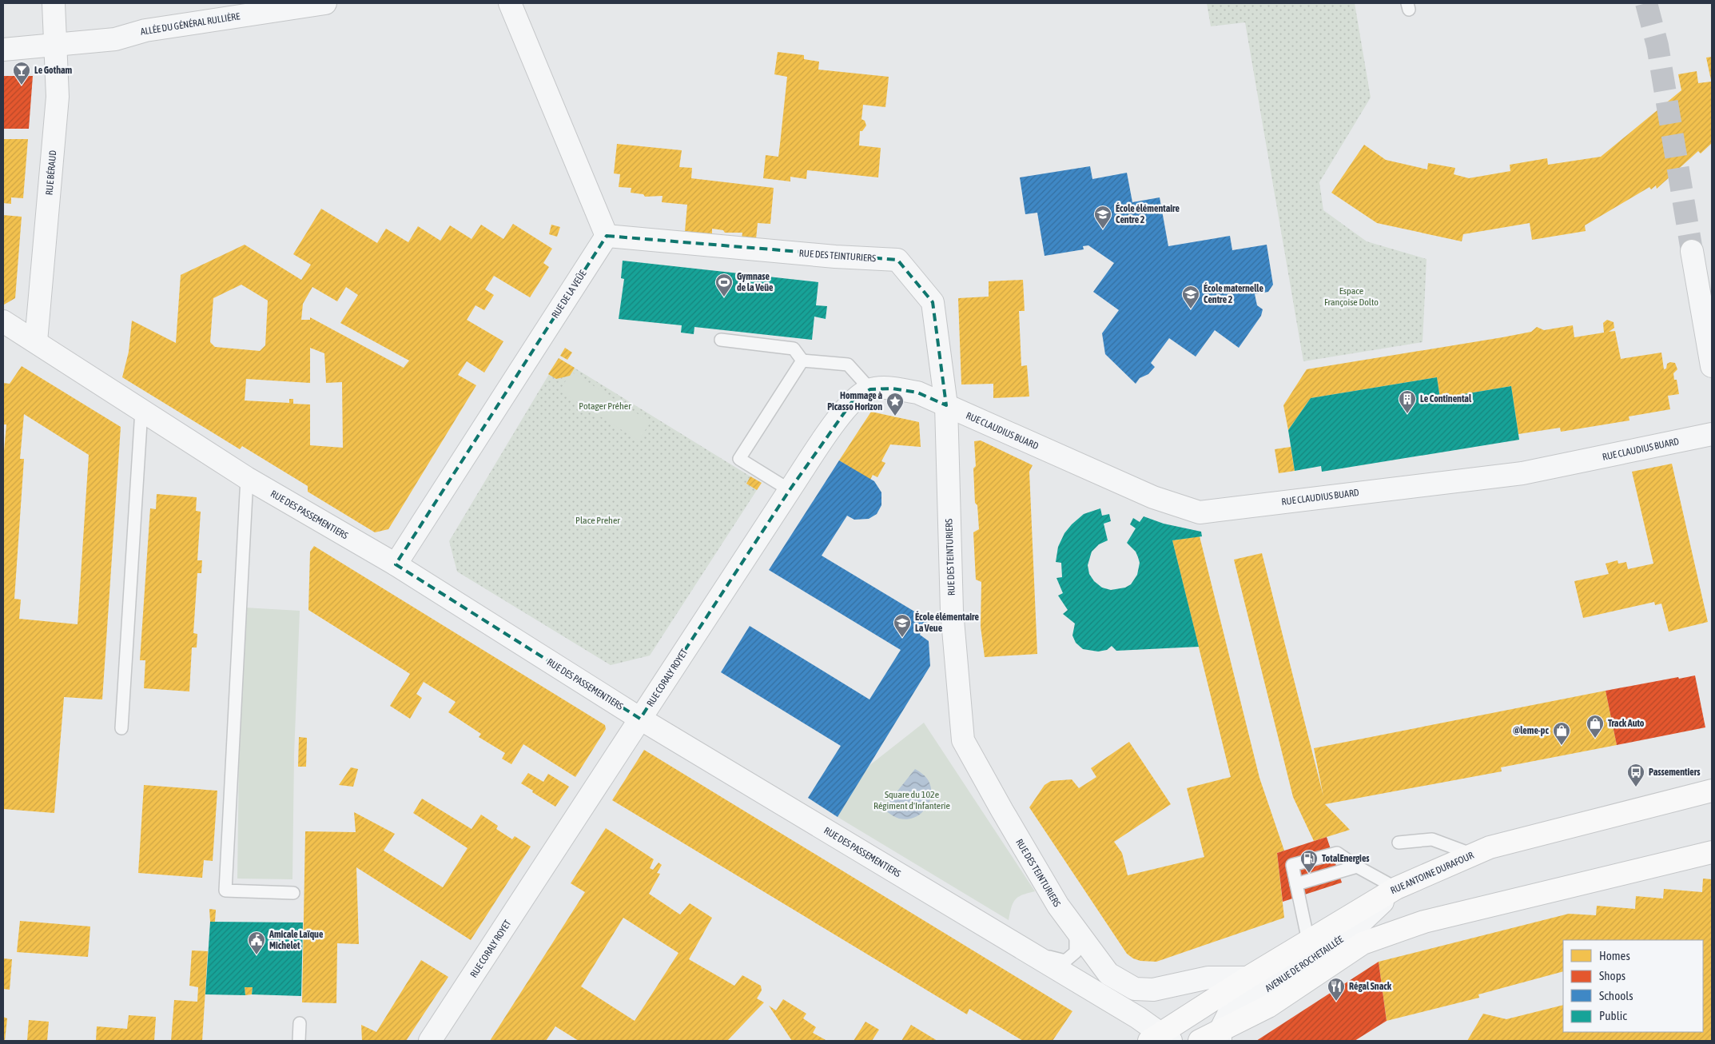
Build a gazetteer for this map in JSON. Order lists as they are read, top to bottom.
{
  "streets": {
    "street": [
      "ALLÉE DU GÉNÉRAL RULLIÈRE",
      "RUE BÉRAUD",
      "RUE DES TEINTURIERS",
      "RUE DE LA VEÜE",
      "RUE CLAUDIUS BUARD",
      "RUE DES PASSEMENTIERS",
      "RUE CORALY ROYET",
      "RUE ANTOINE DURAFOUR",
      "AVENUE DE ROCHETAILLÉE"
    ]
  },
  "crossings": [
    ["ALLÉE DU GÉNÉRAL RULLIÈRE", "RUE BÉRAUD"],
    ["RUE BÉRAUD", "RUE DES PASSEMENTIERS"],
    ["RUE DES TEINTURIERS", "RUE DE LA VEÜE"],
    ["RUE DES TEINTURIERS", "RUE CLAUDIUS BUARD"],
    ["RUE DES TEINTURIERS", "RUE CORALY ROYET"],
    ["RUE DES TEINTURIERS", "RUE ANTOINE DURAFOUR"],
    ["RUE DE LA VEÜE", "RUE DES PASSEMENTIERS"],
    ["RUE CLAUDIUS BUARD", "RUE CORALY ROYET"],
    ["RUE DES PASSEMENTIERS", "RUE CORALY ROYET"],
    ["RUE DES PASSEMENTIERS", "RUE ANTOINE DURAFOUR"],
    ["RUE ANTOINE DURAFOUR", "AVENUE DE ROCHETAILLÉE"]
  ],
  "parks": [
    "Espace Françoise Dolto",
    "Potager Préher",
    "Place Preher",
    "Square du 102e Régiment d'Infanterie"
  ],
  "places": {
    "bar": ["Le Gotham"],
    "school or university": ["École élémentaire Centre 2", "École maternelle Centre 2", "École élémentaire La Veue"],
    "sports": ["Gymnase de la Veüe"],
    "building": ["Le Continental"],
    "place": ["Hommage à Picasso Horizon"],
    "shop": ["Track Auto", "@leme-pc"],
    "bus stop": ["Passementiers"],
    "fuel station": ["TotalEnergies"],
    "public building": ["Amicale Laïque Michelet"],
    "restaurant": ["Régal Snack"]
  },
  "legend": [
    "Homes",
    "Shops",
    "Schools",
    "Public"
  ]
}
